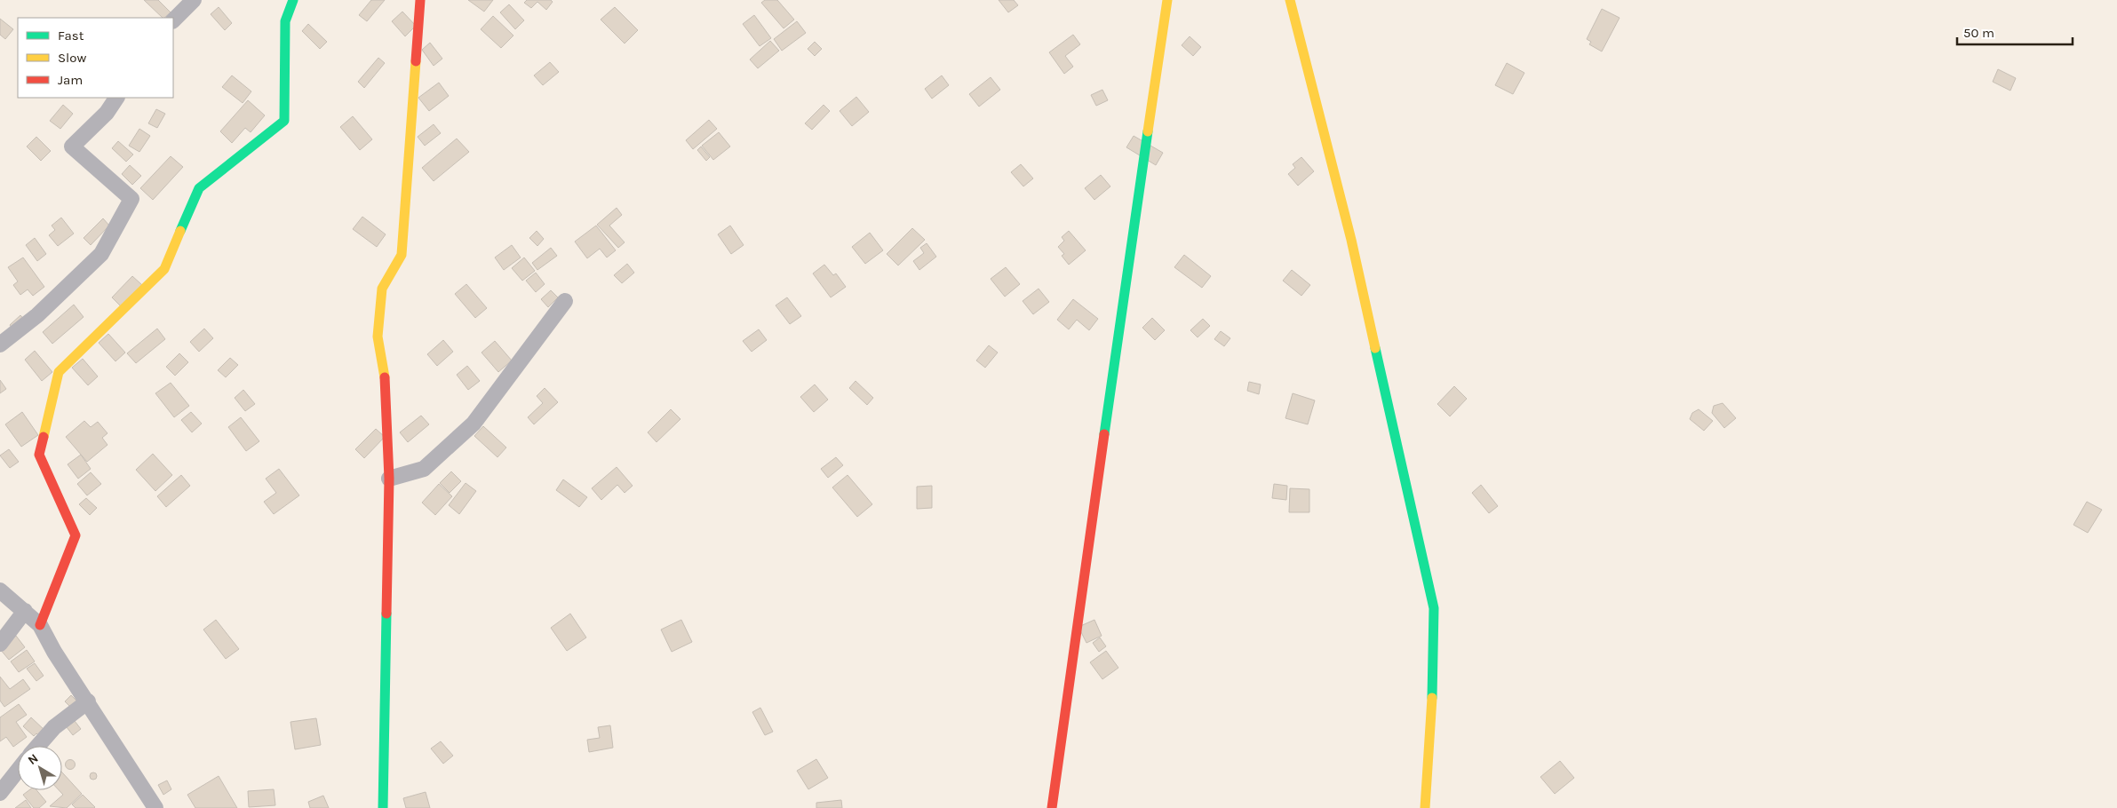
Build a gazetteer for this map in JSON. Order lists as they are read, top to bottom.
{
  "legend": ["Fast", "Slow", "Jam"],
  "scale_bar": "50 m",
  "north": "top left"
}
